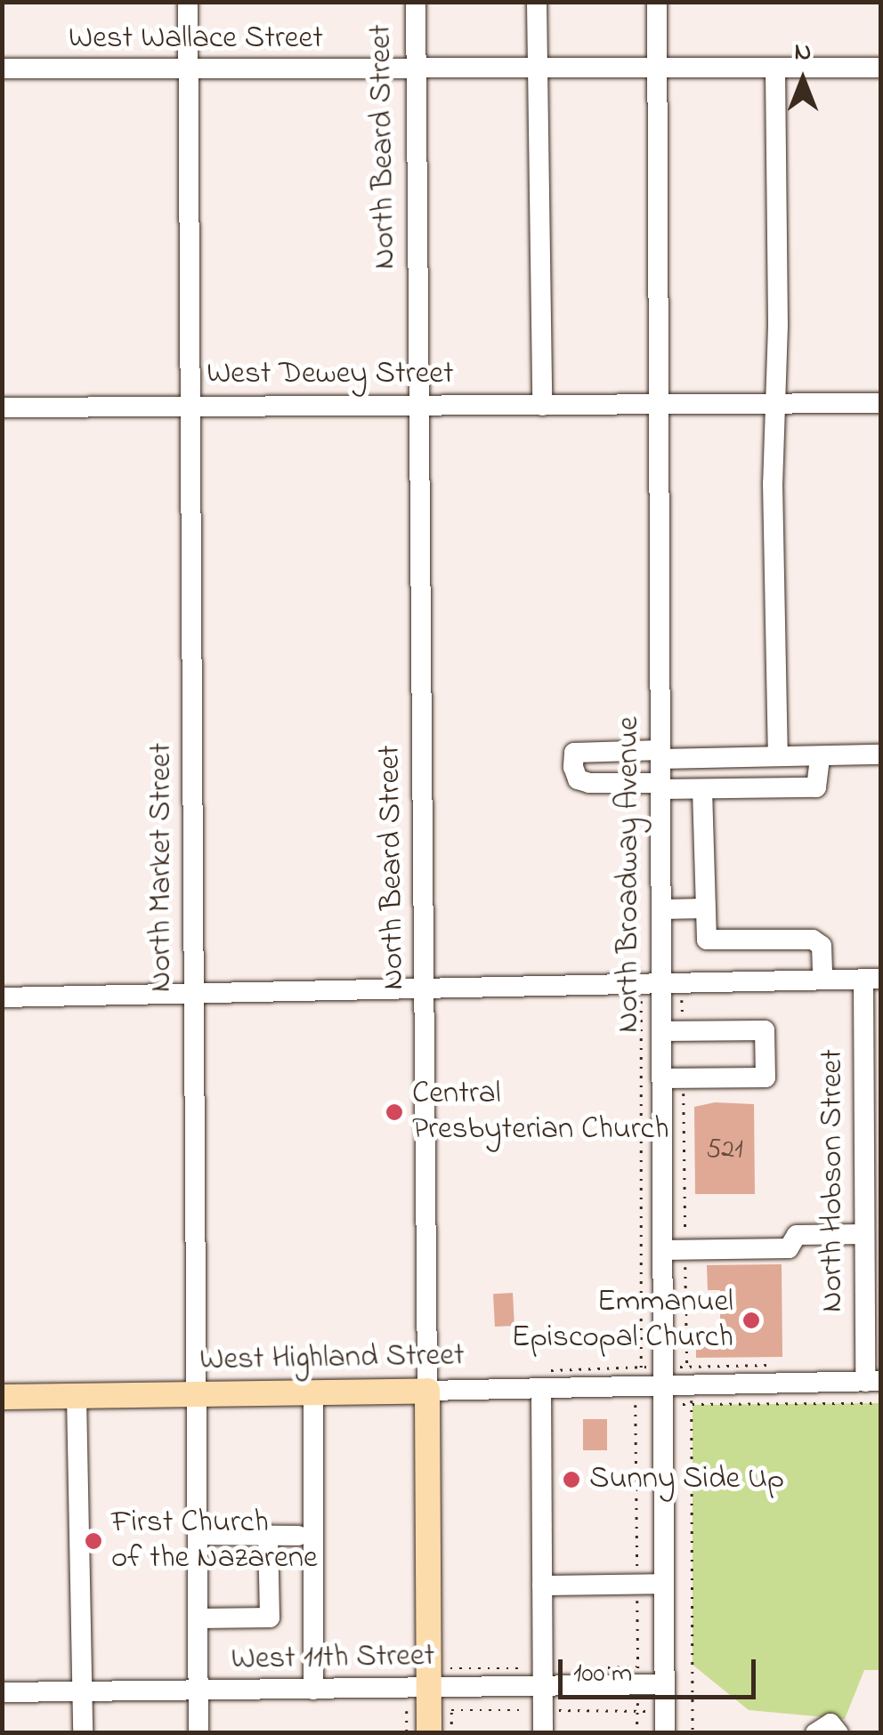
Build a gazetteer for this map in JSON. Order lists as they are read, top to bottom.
{
  "streets": {
    "main road": ["North Beard Street", "West Highland Street"],
    "street": [
      "West Wallace Street",
      "West Dewey Street",
      "North Market Street",
      "North Broadway Avenue",
      "North Hobson Street",
      "West 11th Street"
    ]
  },
  "crossings": [
    ["West Wallace Street", "North Beard Street"],
    ["West Wallace Street", "North Market Street"],
    ["West Wallace Street", "North Broadway Avenue"],
    ["North Beard Street", "West Dewey Street"],
    ["North Beard Street", "West Highland Street"],
    ["North Beard Street", "West 11th Street"],
    ["West Dewey Street", "North Market Street"],
    ["West Dewey Street", "North Broadway Avenue"],
    ["North Market Street", "West Highland Street"],
    ["North Market Street", "West 11th Street"],
    ["North Broadway Avenue", "West Highland Street"],
    ["North Broadway Avenue", "West 11th Street"],
    ["North Hobson Street", "West Highland Street"]
  ],
  "places": [
    "Central Presbyterian Church",
    "Emmanuel Episcopal Church",
    "Sunny Side Up",
    "First Church of the Nazarene"
  ],
  "house_numbers": ["521"],
  "scale_bar": "100 m",
  "north": "top"
}
